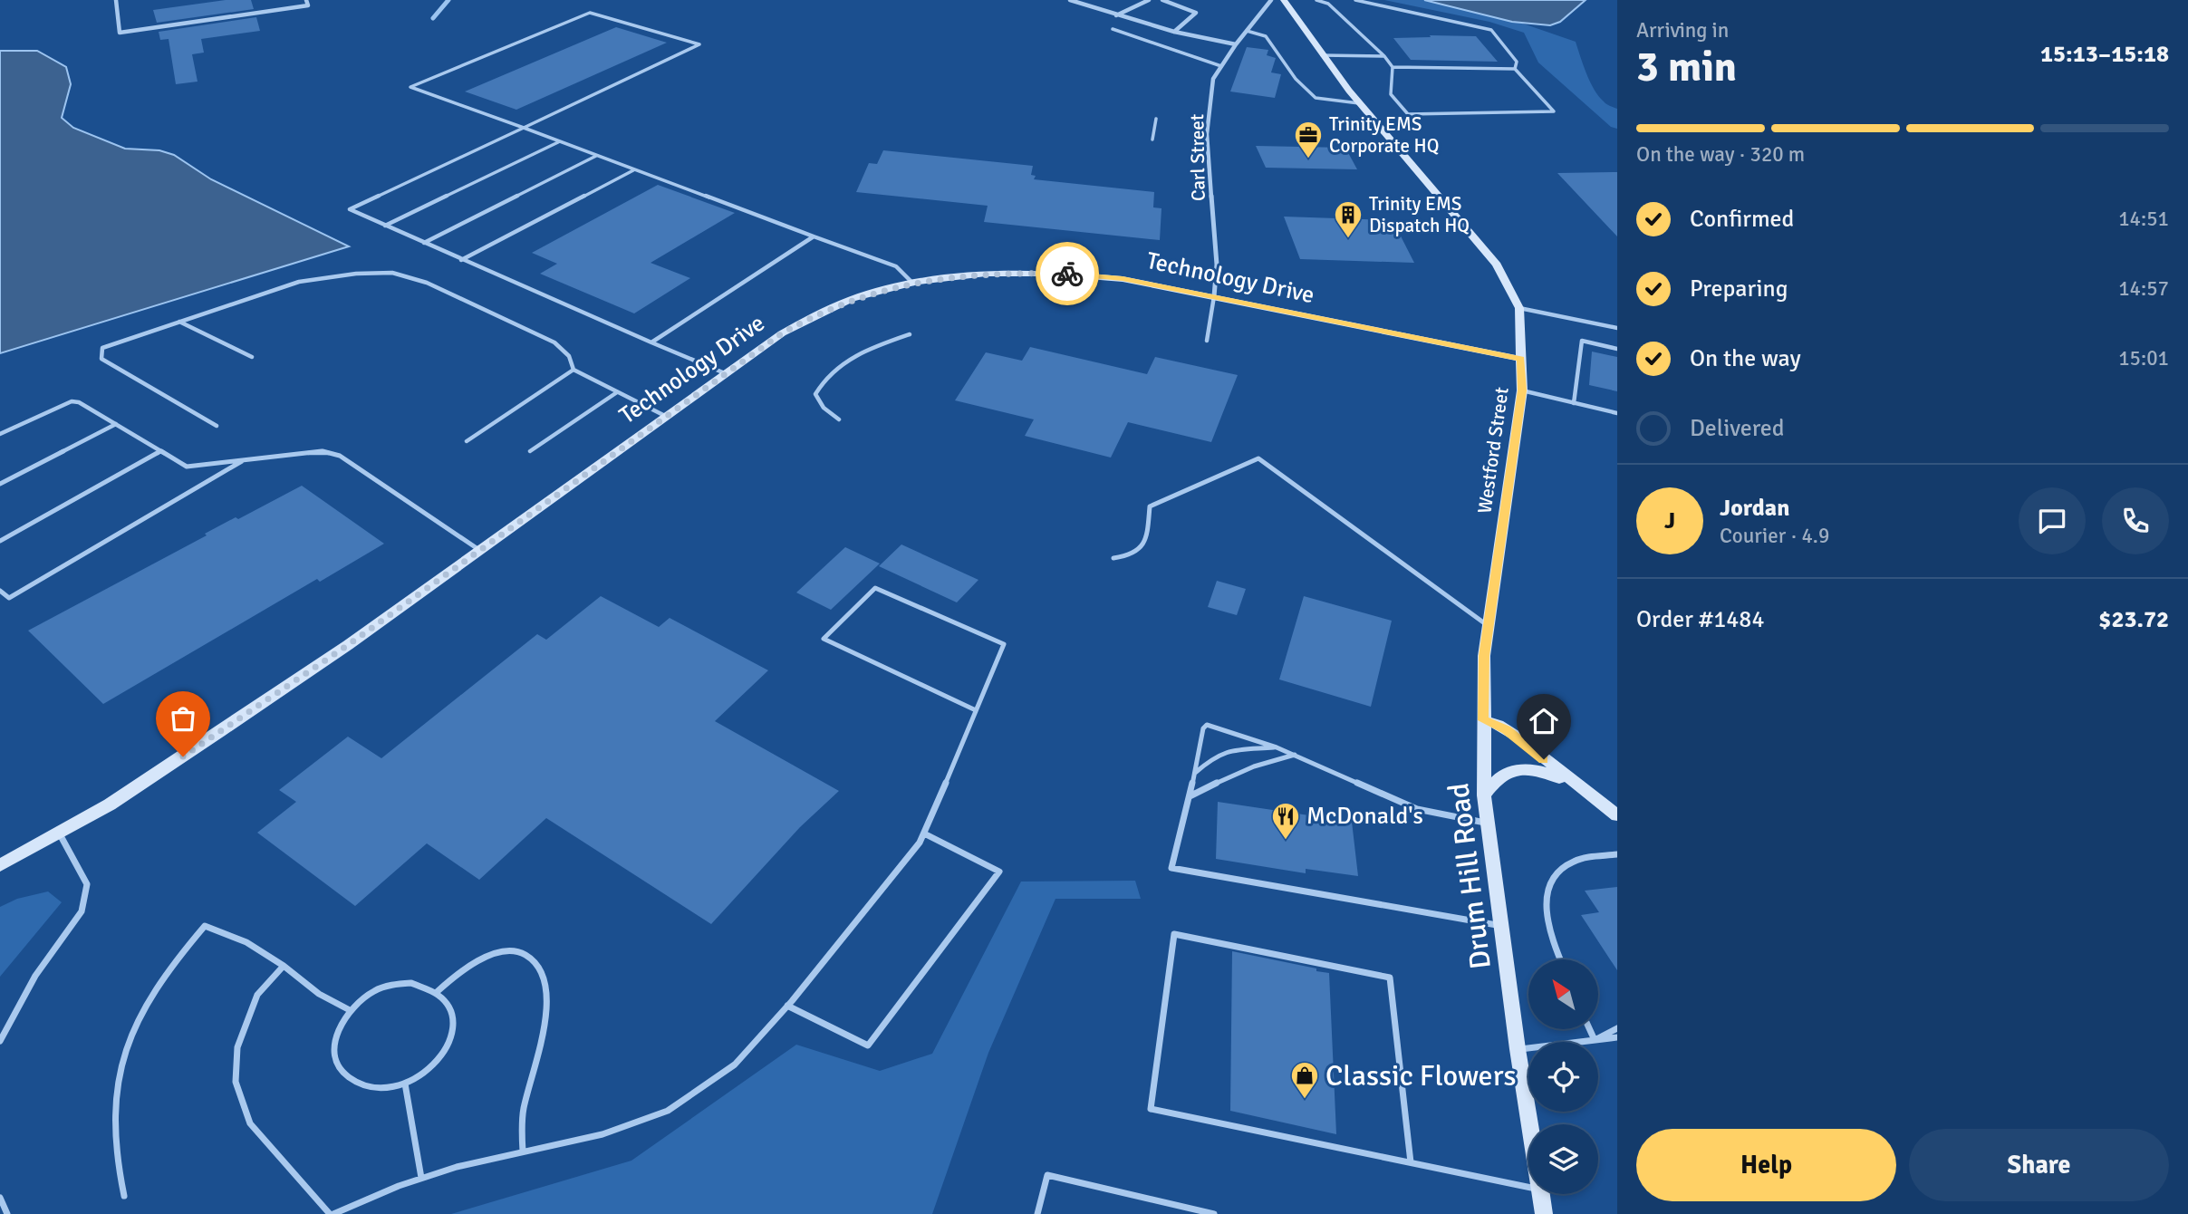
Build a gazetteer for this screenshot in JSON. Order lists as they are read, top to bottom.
{
  "streets": {
    "main road": ["Technology Drive", "Westford Street", "Drum Hill Road"],
    "street": ["Carl Street"]
  },
  "crossings": [
    ["Carl Street", "Technology Drive"],
    ["Technology Drive", "Westford Street"],
    ["Westford Street", "Drum Hill Road"]
  ],
  "places": {
    "office": ["Trinity EMS Corporate HQ"],
    "building": ["Trinity EMS Dispatch HQ"],
    "restaurant": ["McDonald's"],
    "shop": ["Classic Flowers"]
  },
  "north": "top left",
  "page": {
    "heading": ["3 min", "Arriving in", "15:13–15:18"],
    "panel": [
      "Jordan",
      "Courier · 4.9",
      "Order #1484",
      "$23.72"
    ],
    "bar": "On the way · 320 m",
    "list": [
      ["Confirmed", "14:51"],
      ["Preparing", "14:57"],
      ["On the way", "15:01"],
      "Delivered"
    ],
    "round": "J",
    "buttons": ["Help", "Share"]
  }
}
